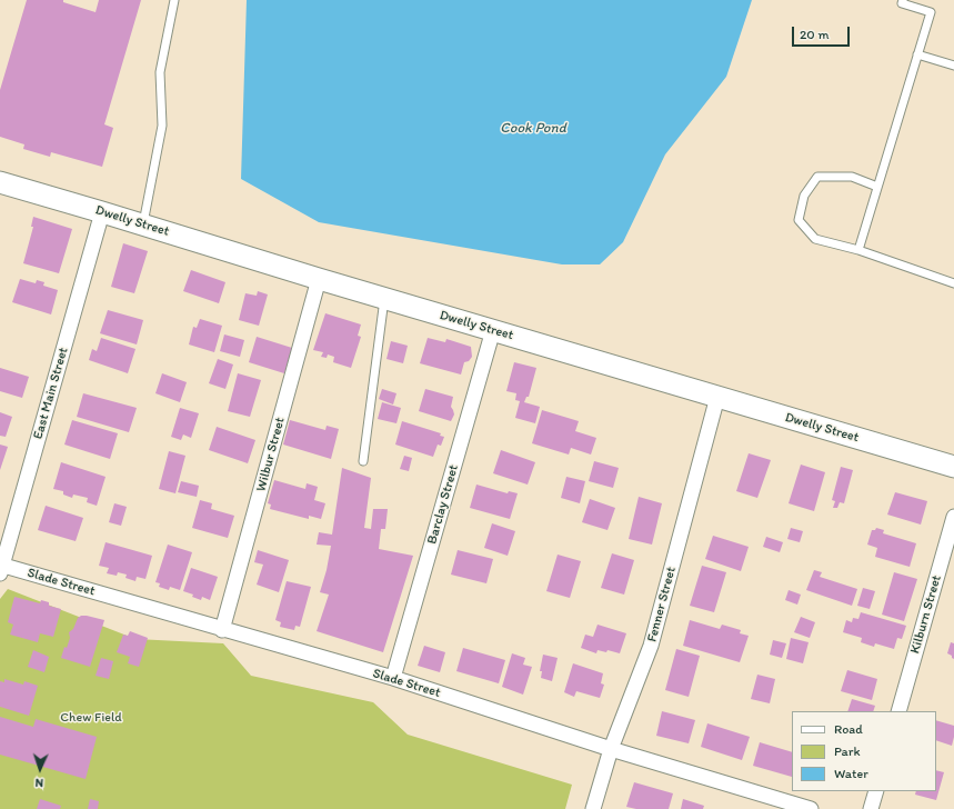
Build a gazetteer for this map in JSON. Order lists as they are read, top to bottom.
{
  "streets": {
    "main road": ["Dwelly Street"],
    "street": [
      "East Main Street",
      "Wilbur Street",
      "Barclay Street",
      "Slade Street",
      "Fenner Street",
      "Kilburn Street"
    ]
  },
  "crossings": [
    ["Dwelly Street", "East Main Street"],
    ["Dwelly Street", "Wilbur Street"],
    ["Dwelly Street", "Barclay Street"],
    ["Dwelly Street", "Fenner Street"],
    ["East Main Street", "Slade Street"],
    ["Wilbur Street", "Slade Street"],
    ["Barclay Street", "Slade Street"],
    ["Slade Street", "Fenner Street"]
  ],
  "water": ["Cook Pond"],
  "parks": ["Chew Field"],
  "legend": ["Road", "Park", "Water"],
  "scale_bar": "20 m",
  "north": "bottom"
}
